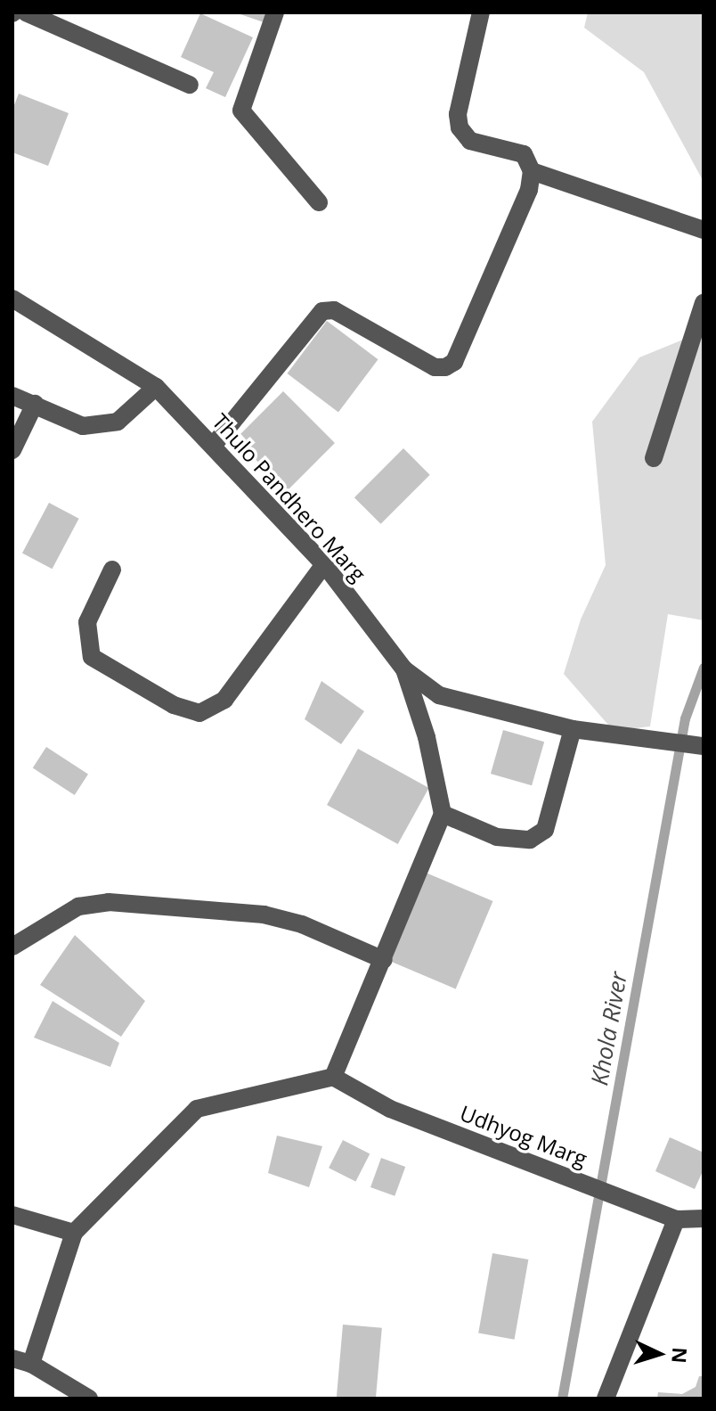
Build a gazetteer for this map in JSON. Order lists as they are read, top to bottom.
{
  "streets": {
    "street": ["Thulo Pandhero Marg", "Udhyog Marg"]
  },
  "water": ["Khola River"],
  "north": "right"
}
